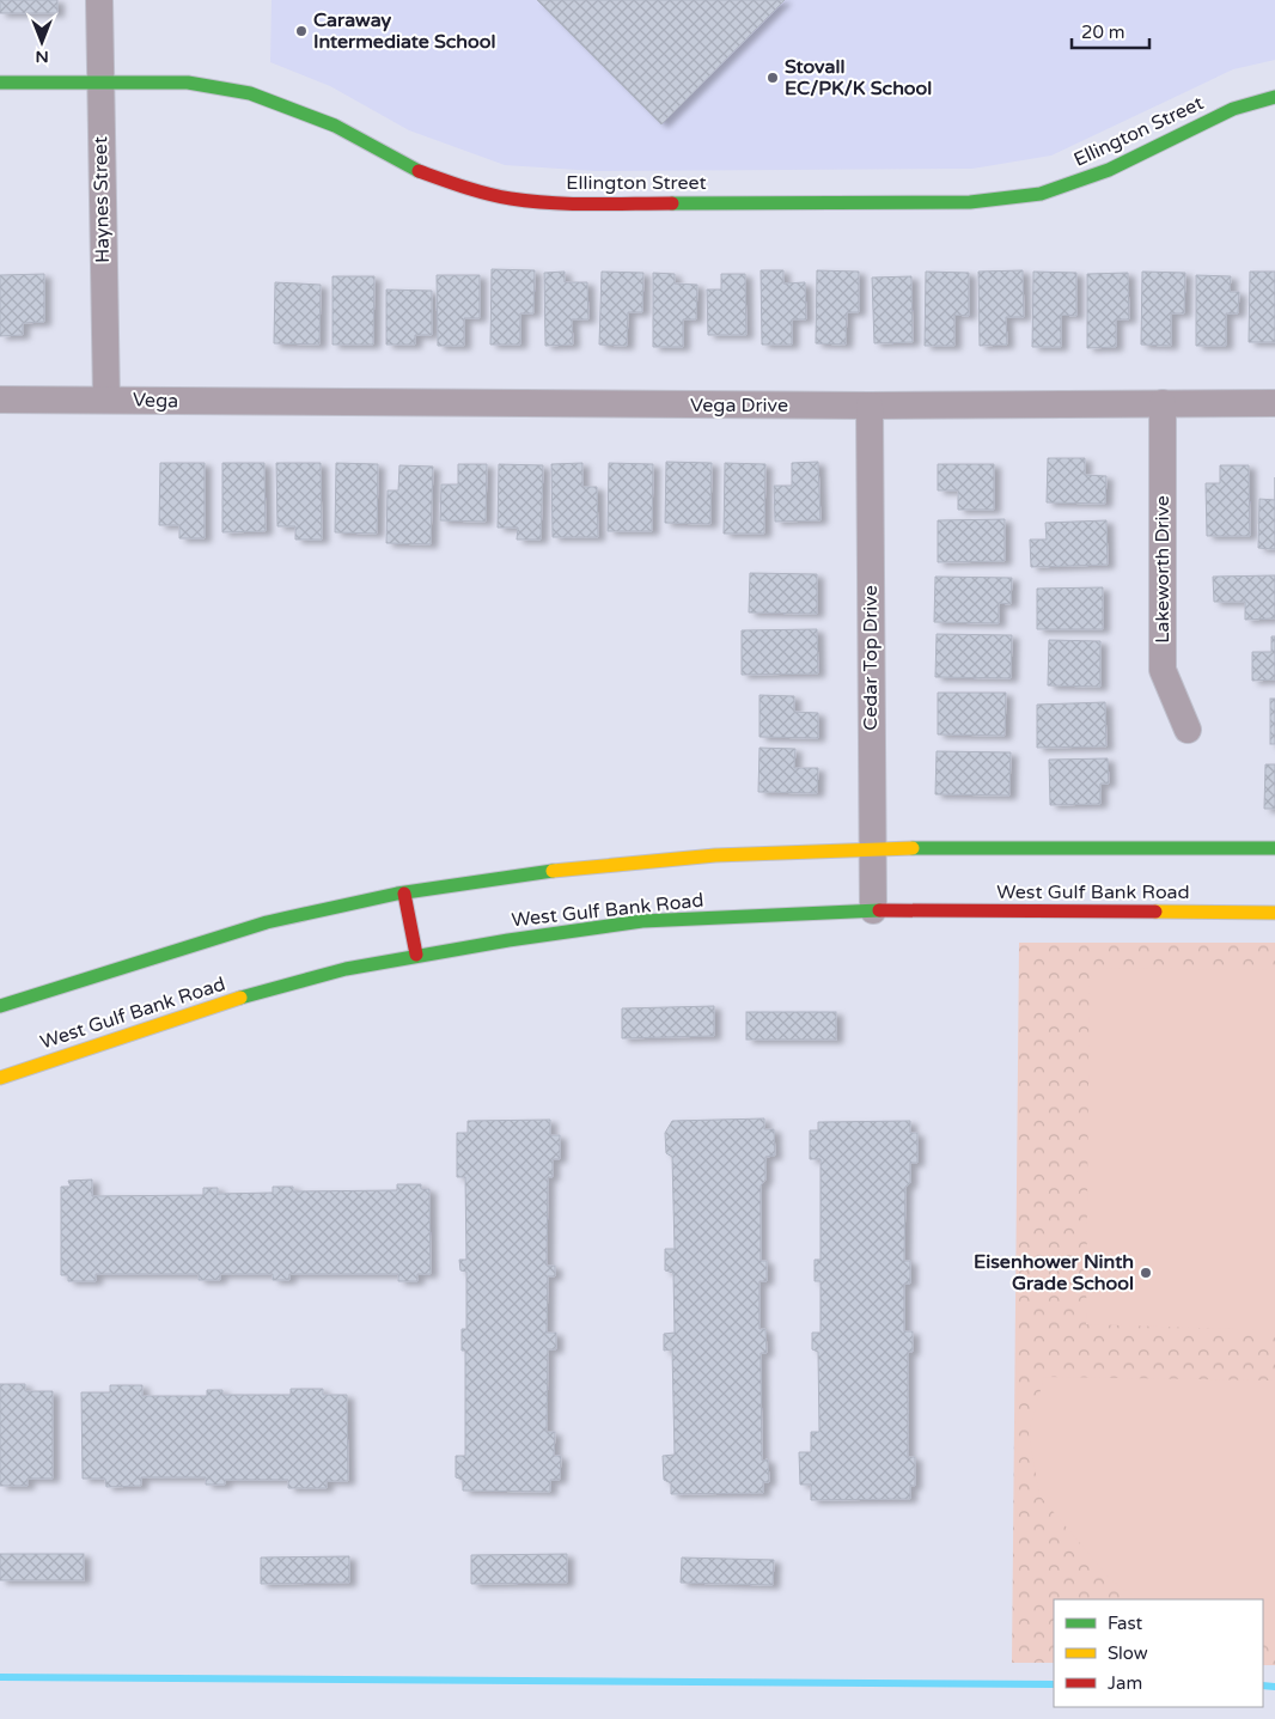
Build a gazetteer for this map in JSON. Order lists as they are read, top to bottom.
{
  "streets": {
    "main road": ["Ellington Street", "West Gulf Bank Road"],
    "street": [
      "Haynes Street",
      "Vega",
      "Vega Drive",
      "Lakeworth Drive",
      "Cedar Top Drive"
    ]
  },
  "crossings": [
    ["Ellington Street", "Haynes Street"],
    ["Haynes Street", "Vega"],
    ["Vega", "Vega Drive"],
    ["Vega Drive", "Lakeworth Drive"],
    ["Vega Drive", "Cedar Top Drive"],
    ["Cedar Top Drive", "West Gulf Bank Road"]
  ],
  "places": ["Caraway Intermediate School", "Stovall EC/PK/K School", "Eisenhower Ninth Grade School"],
  "legend": ["Fast", "Slow", "Jam"],
  "scale_bar": "20 m",
  "north": "bottom"
}
